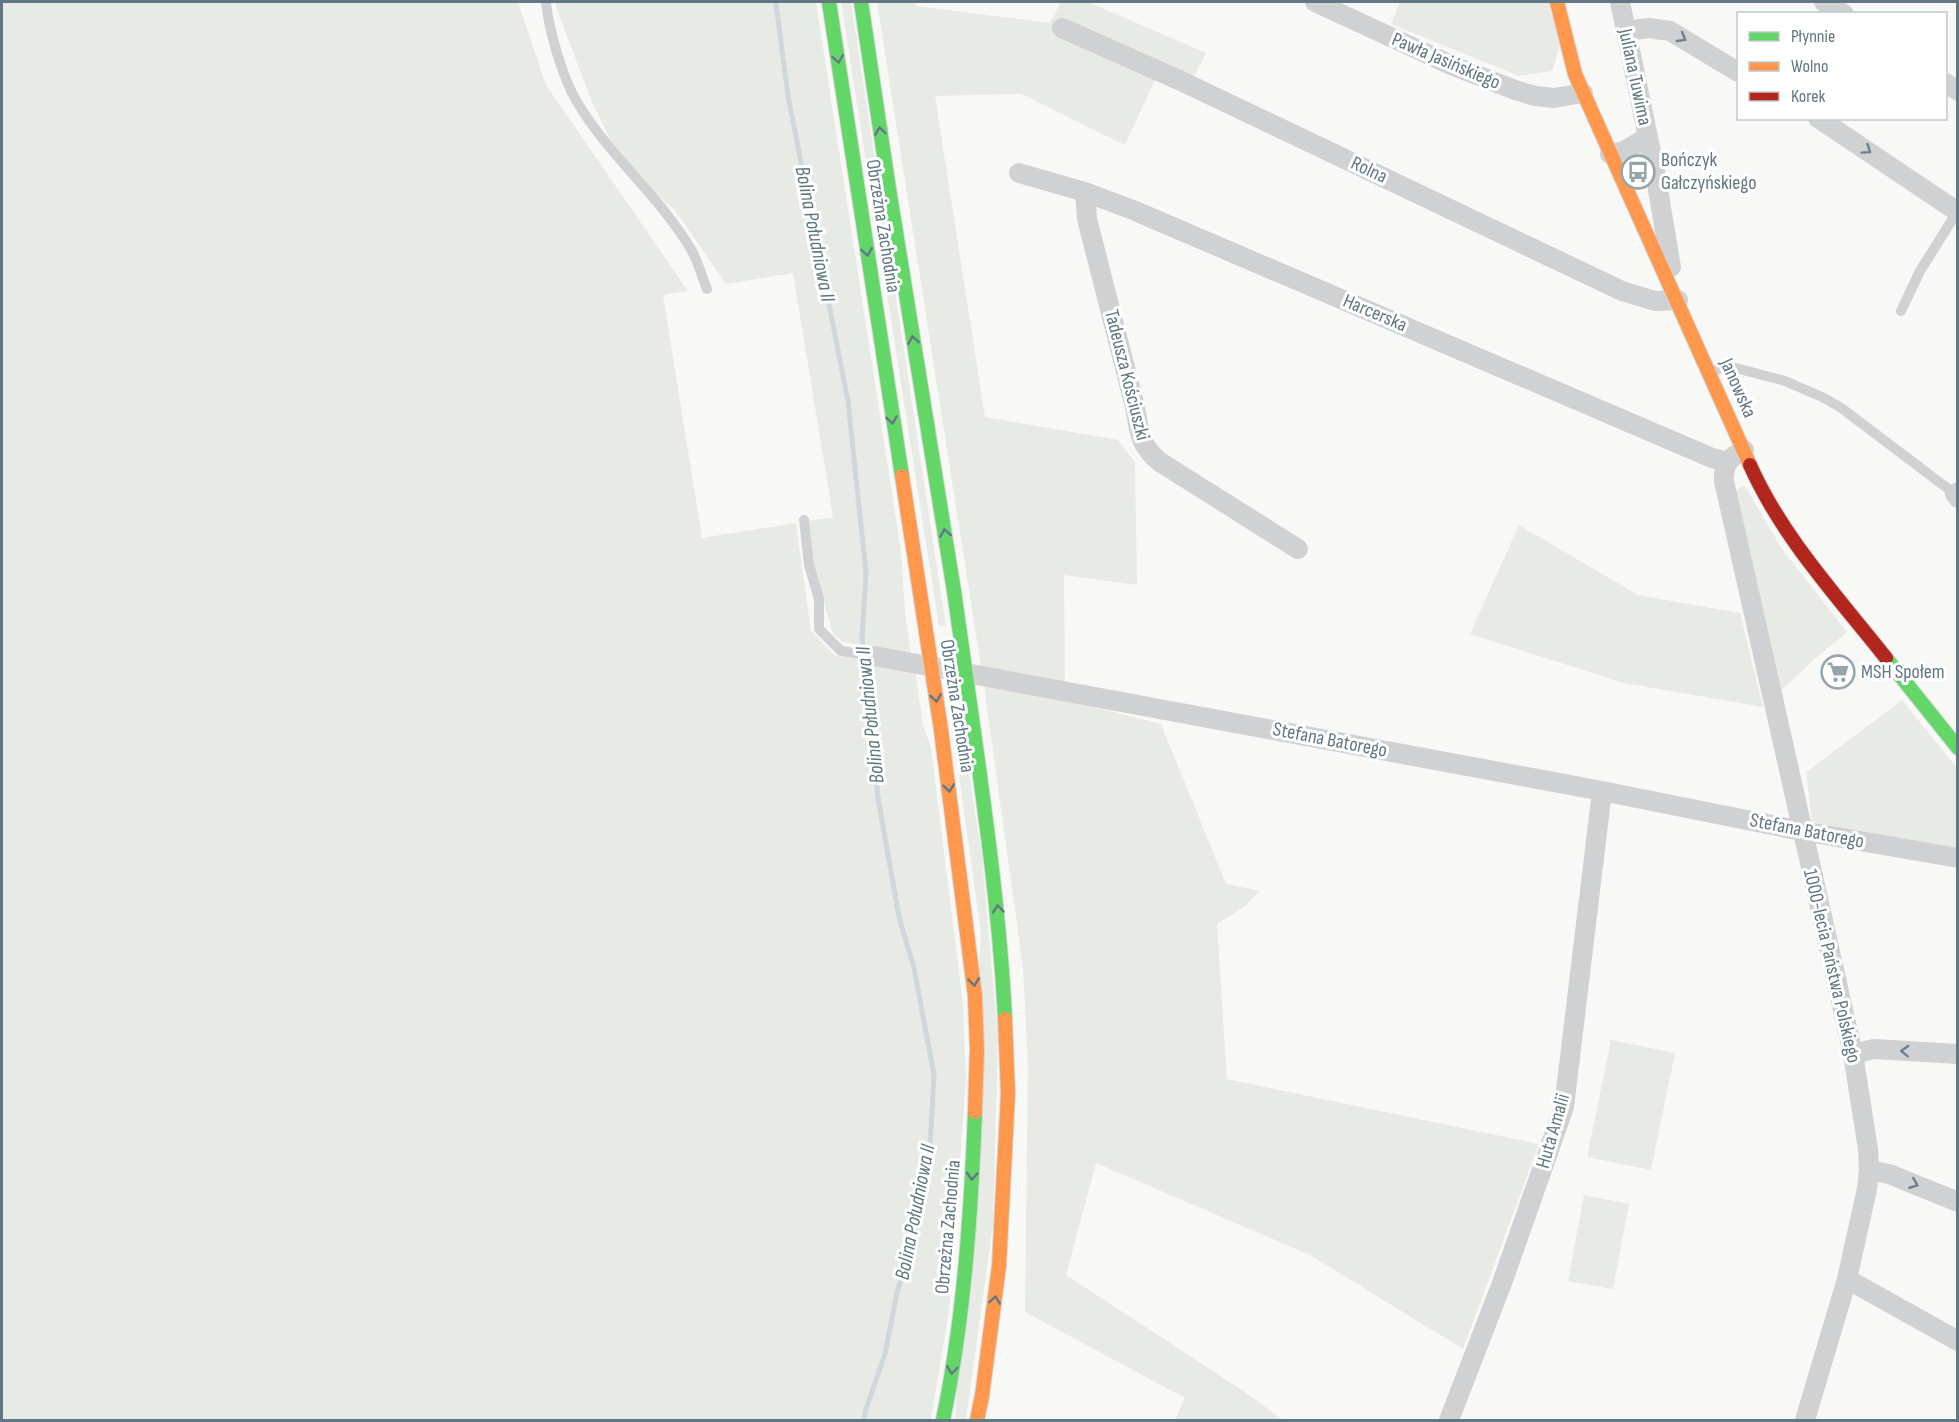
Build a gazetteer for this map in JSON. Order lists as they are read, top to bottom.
{
  "streets": {
    "street": [
      "Pawła Jasińskiego",
      "Juliana Tuwima",
      "Rolna",
      "Obrzeżna Zachodnia",
      "Harcerska",
      "Tadeusza Kościuszki",
      "Janowska",
      "Stefana Batorego",
      "1000-lecia Państwa Polskiego",
      "Huta Amalii"
    ]
  },
  "crossings": [
    ["Pawła Jasińskiego", "Janowska"],
    ["Juliana Tuwima", "Rolna"],
    ["Juliana Tuwima", "Janowska"],
    ["Rolna", "Janowska"],
    ["Harcerska", "Tadeusza Kościuszki"],
    ["Harcerska", "1000-lecia Państwa Polskiego"],
    ["Stefana Batorego", "1000-lecia Państwa Polskiego"],
    ["Stefana Batorego", "Huta Amalii"]
  ],
  "water": ["Bolina Południowa II"],
  "places": {
    "bus stop": ["Bończyk Gałczyńskiego"],
    "supermarket": ["MSH Społem"]
  },
  "legend": ["Płynnie", "Wolno", "Korek"]
}
